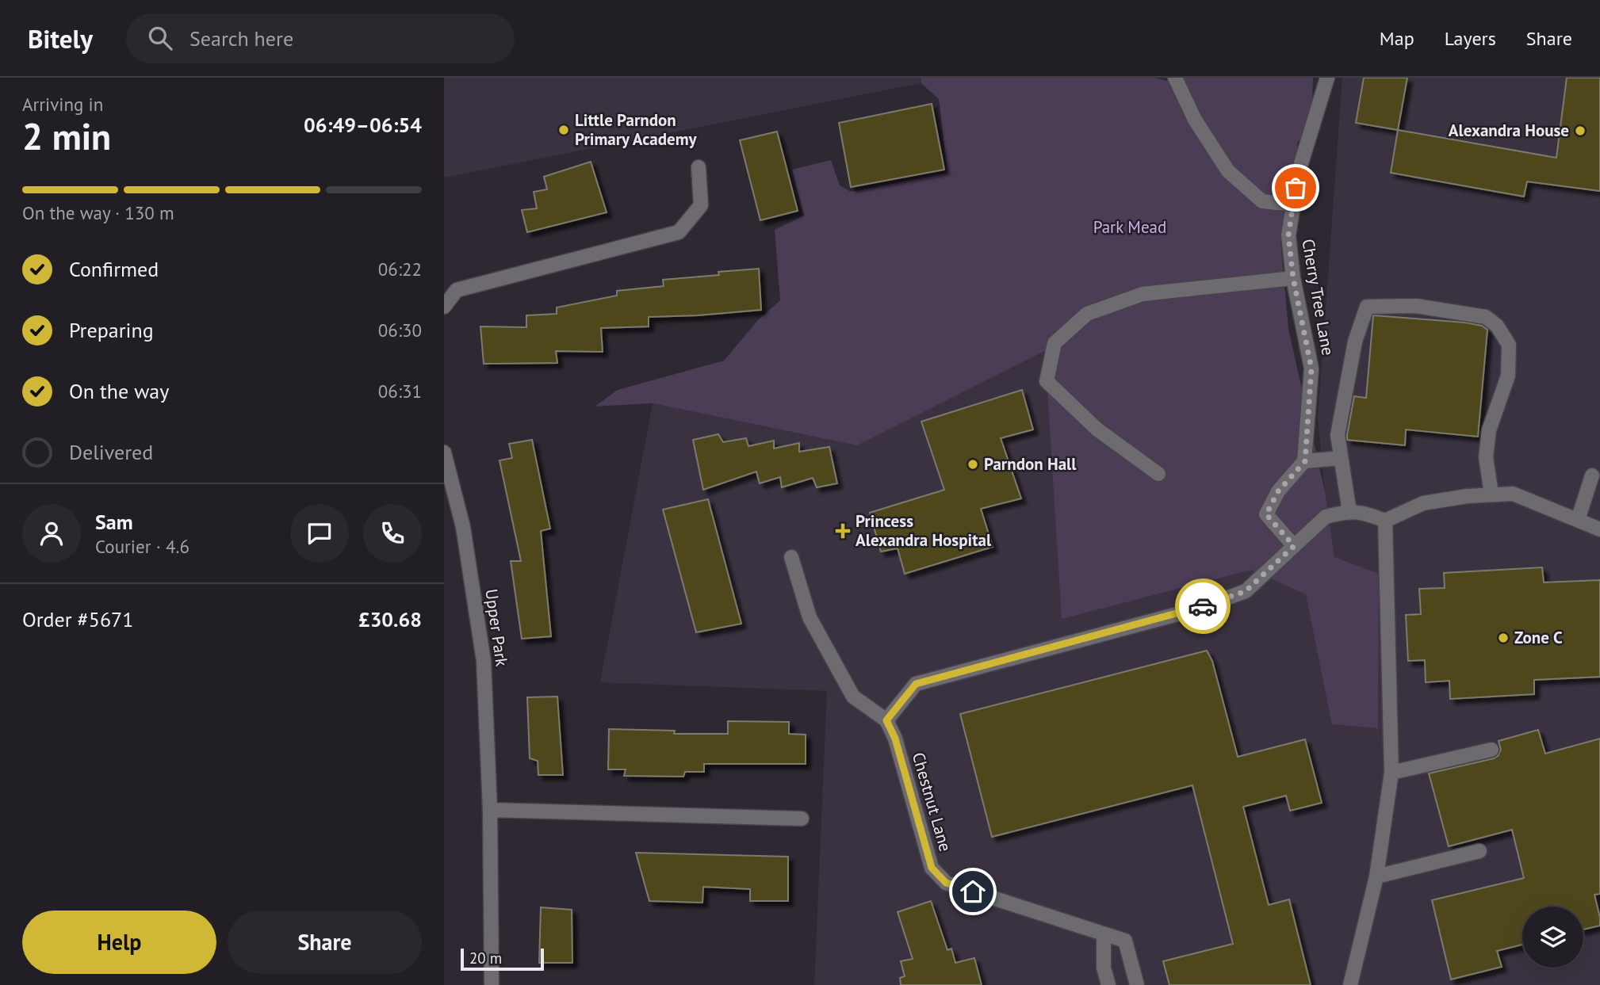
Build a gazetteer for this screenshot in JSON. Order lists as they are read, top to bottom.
{
  "streets": {
    "street": ["Cherry Tree Lane", "Upper Park", "Chestnut Lane"]
  },
  "parks": ["Park Mead"],
  "places": {
    "other": [
      "Little Parndon Primary Academy",
      "Alexandra House",
      "Parndon Hall",
      "Zone C"
    ],
    "health": ["Princess Alexandra Hospital"]
  },
  "scale_bar": "20 m",
  "page": {
    "header": "Bitely",
    "search": "Search here",
    "nav": ["Map", "Layers", "Share"],
    "heading": ["2 min", "Arriving in", "06:49–06:54"],
    "panel": [
      "Sam",
      "Courier · 4.6",
      "Order #5671",
      "£30.68"
    ],
    "bar": "On the way · 130 m",
    "list": [
      ["Confirmed", "06:22"],
      ["Preparing", "06:30"],
      ["On the way", "06:31"],
      "Delivered"
    ],
    "buttons": ["Help", "Share"],
    "scale": "20 m"
  }
}
